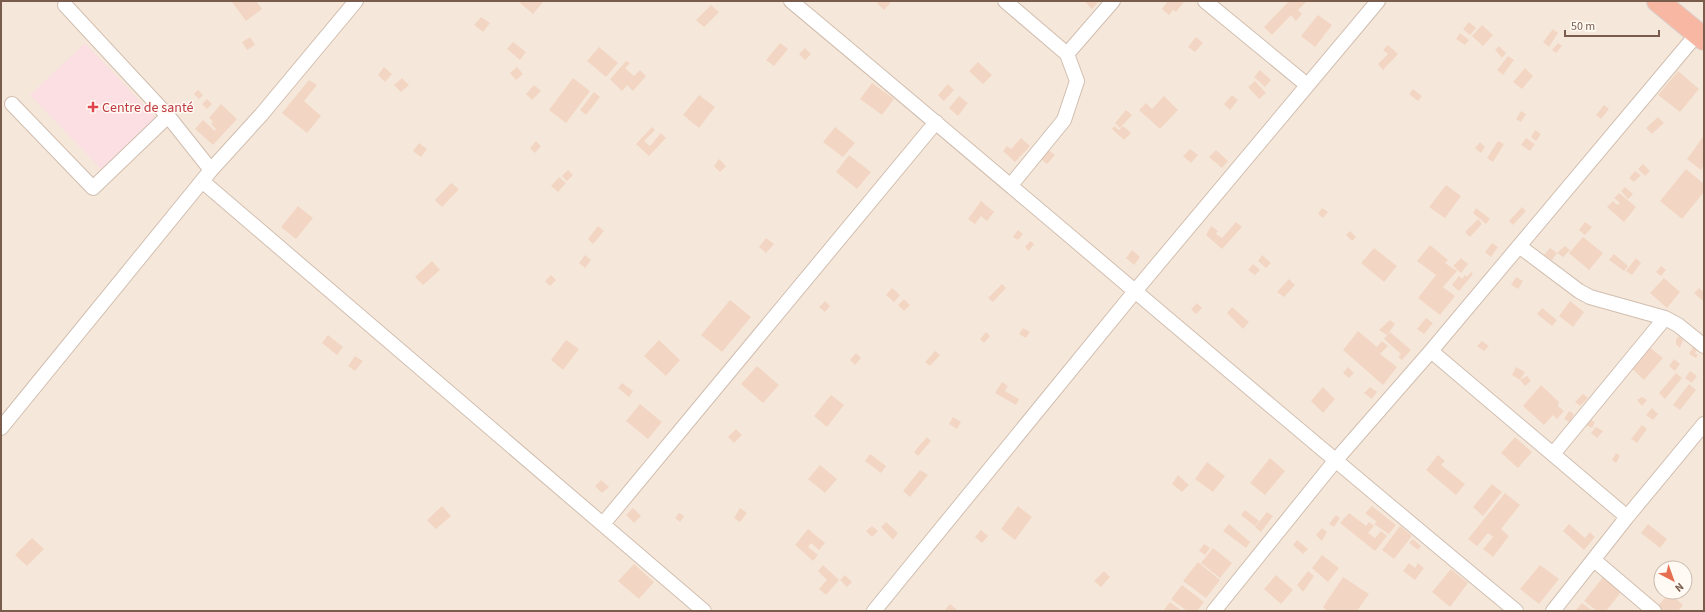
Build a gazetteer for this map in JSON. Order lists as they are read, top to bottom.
{
  "places": {
    "health": ["Centre de santé"]
  },
  "scale_bar": "50 m",
  "north": "bottom right"
}
